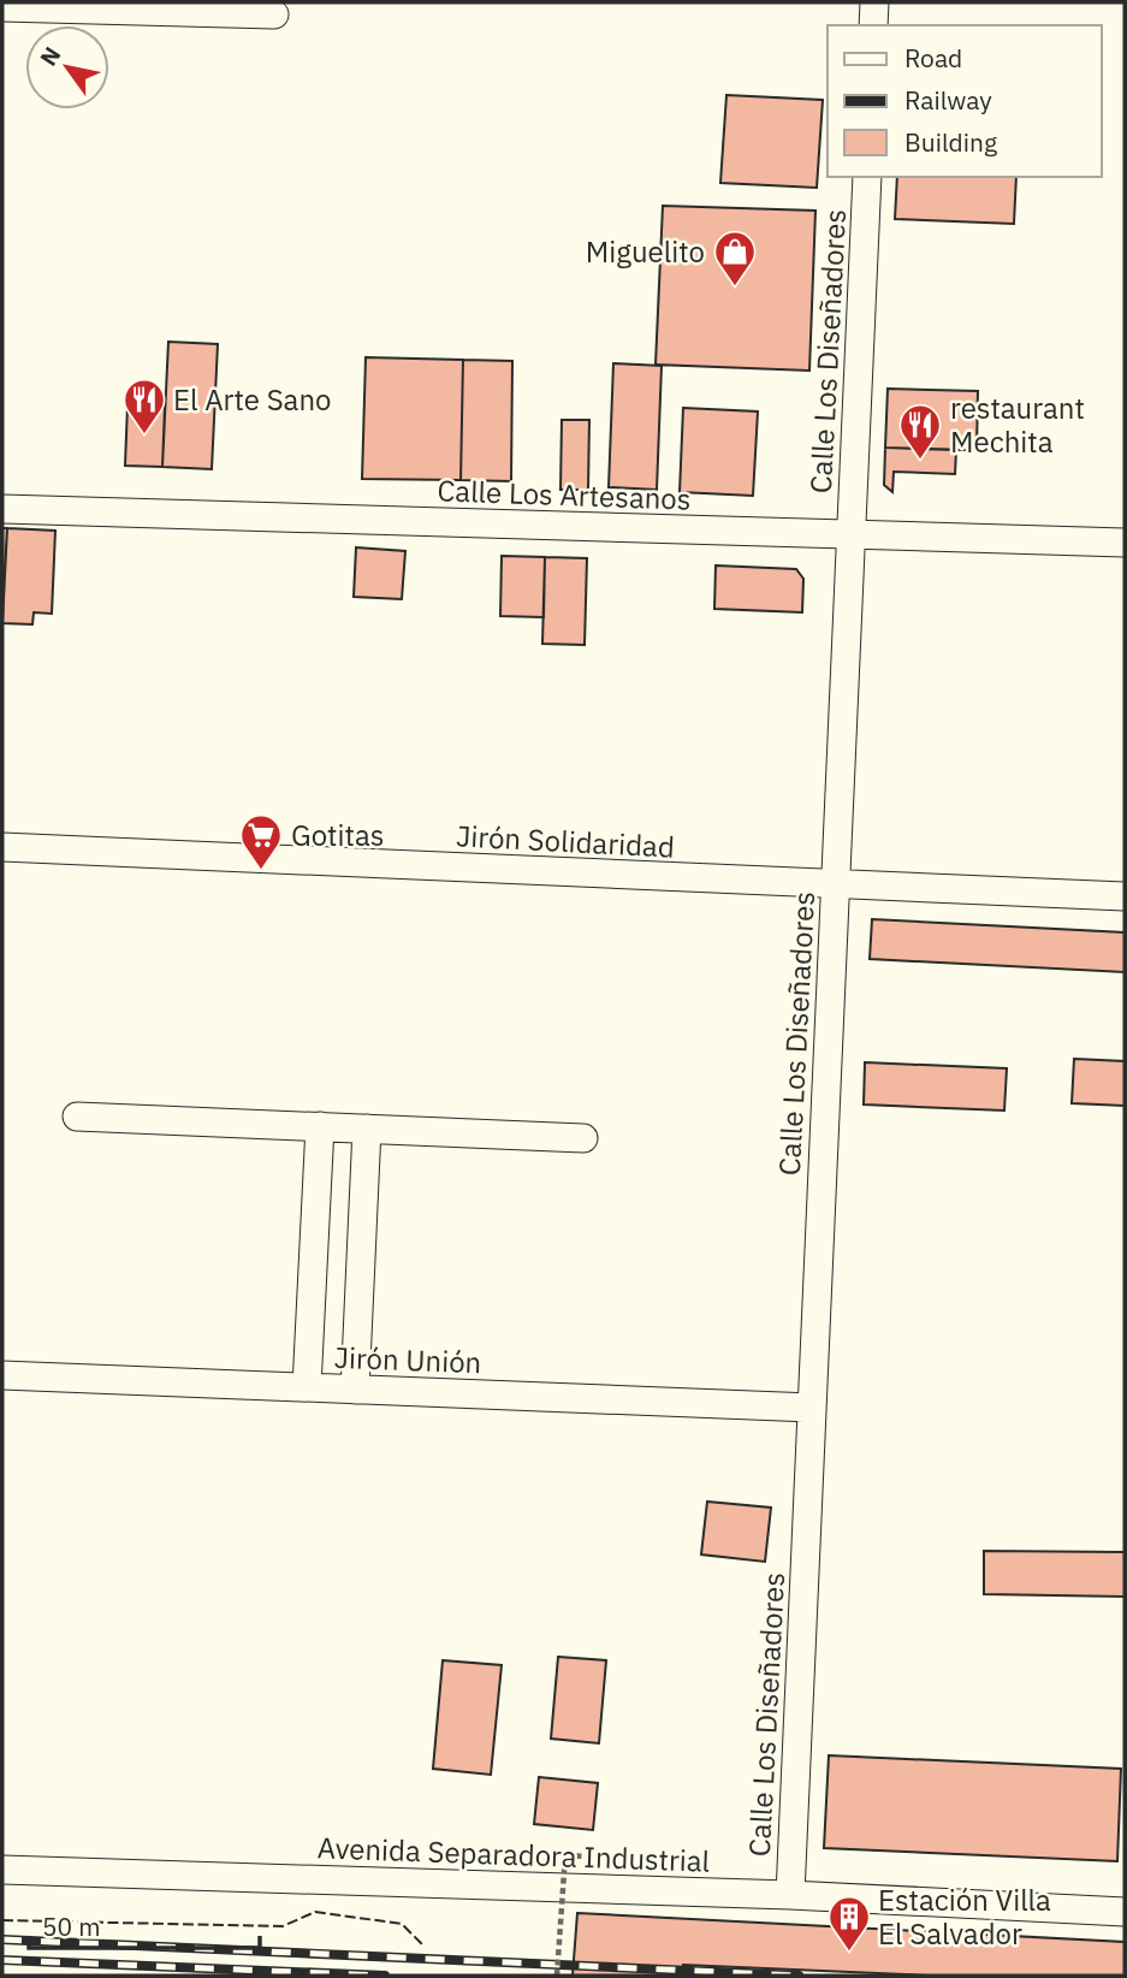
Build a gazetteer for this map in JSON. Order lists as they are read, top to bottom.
{
  "streets": {
    "street": [
      "Calle Los Diseñadores",
      "Calle Los Artesanos",
      "Jirón Solidaridad",
      "Jirón Unión",
      "Avenida Separadora Industrial"
    ]
  },
  "crossings": [
    ["Calle Los Diseñadores", "Calle Los Artesanos"],
    ["Calle Los Diseñadores", "Jirón Solidaridad"],
    ["Calle Los Diseñadores", "Jirón Unión"],
    ["Calle Los Diseñadores", "Avenida Separadora Industrial"]
  ],
  "places": {
    "shop": ["Miguelito"],
    "restaurant": ["El Arte Sano", "restaurant Mechita"],
    "supermarket": ["Gotitas"],
    "building": ["Estación Villa El Salvador"]
  },
  "legend": ["Road", "Railway", "Building"],
  "scale_bar": "50 m",
  "north": "top left"
}
